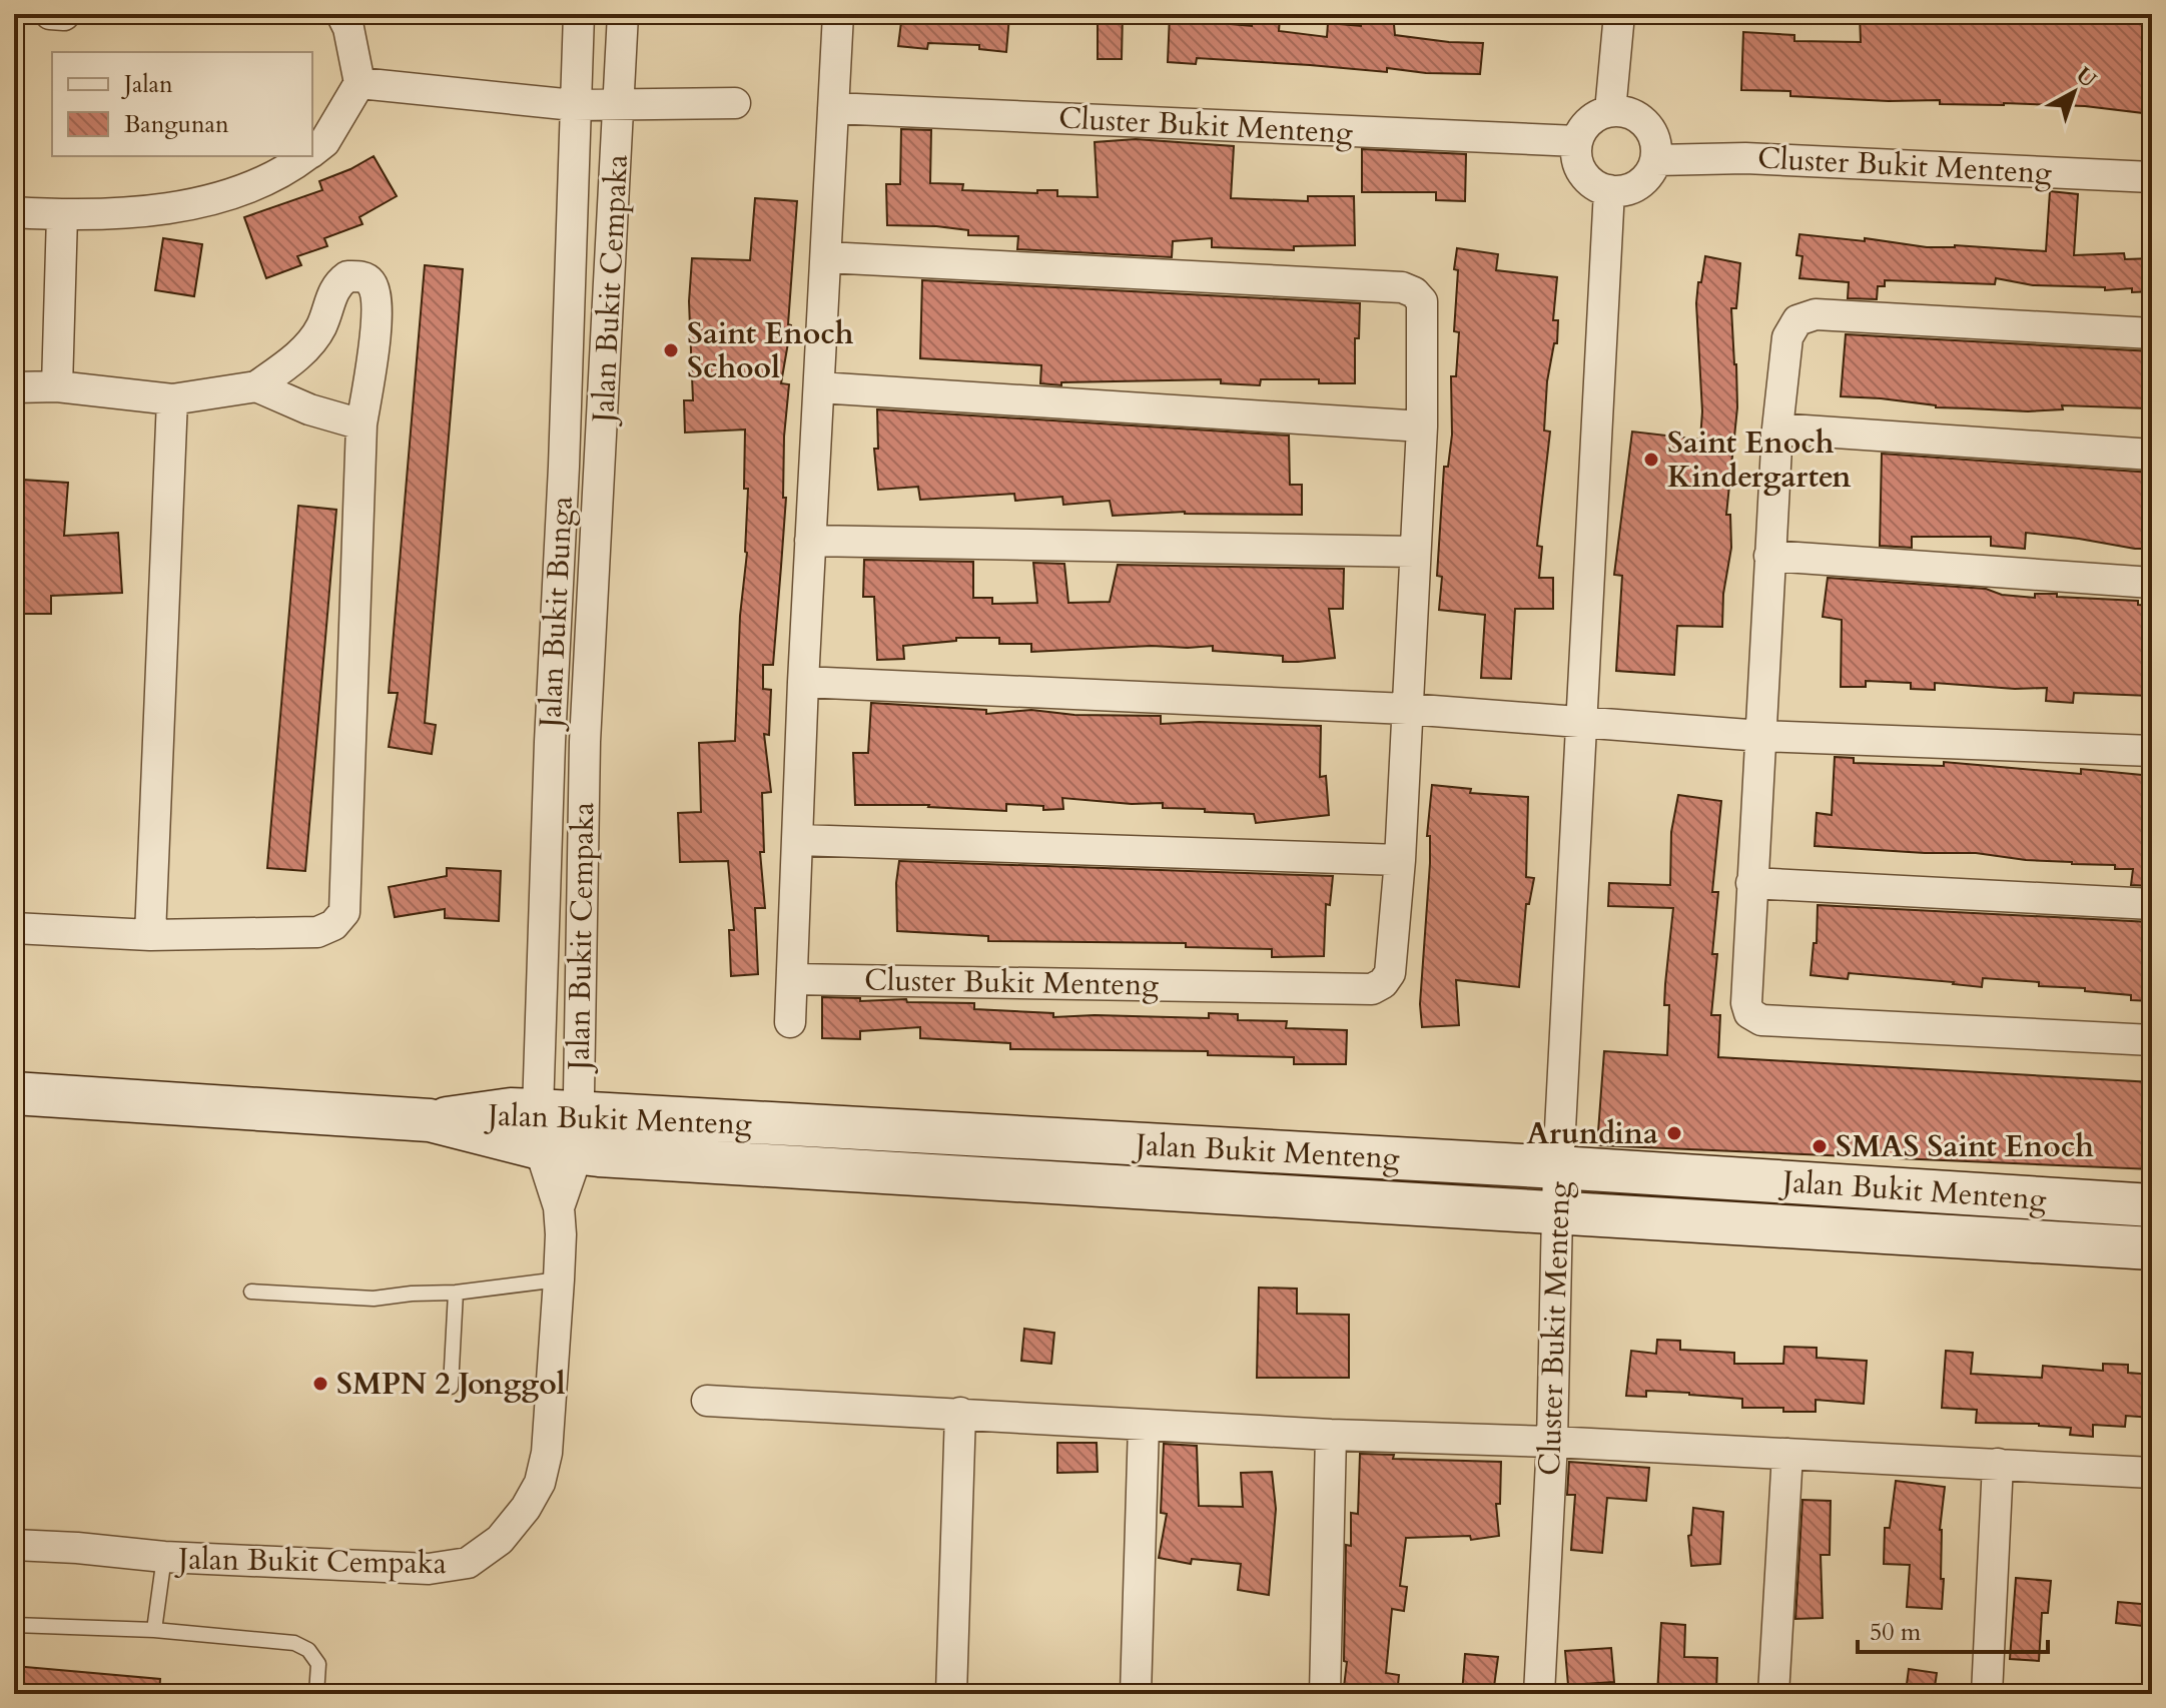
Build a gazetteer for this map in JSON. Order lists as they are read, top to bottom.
{
  "streets": {
    "street": [
      "Cluster Bukit Menteng",
      "Jalan Bukit Cempaka",
      "Jalan Bukit Bunga",
      "Jalan Bukit Menteng"
    ]
  },
  "crossings": [
    ["Cluster Bukit Menteng", "Jalan Bukit Menteng"],
    ["Jalan Bukit Cempaka", "Jalan Bukit Bunga"],
    ["Jalan Bukit Cempaka", "Jalan Bukit Menteng"],
    ["Jalan Bukit Bunga", "Jalan Bukit Menteng"]
  ],
  "places": [
    "Saint Enoch School",
    "Saint Enoch Kindergarten",
    "Arundina",
    "SMAS Saint Enoch",
    "SMPN 2 Jonggol"
  ],
  "legend": ["Jalan", "Bangunan"],
  "scale_bar": "50 m",
  "north": "top right"
}
